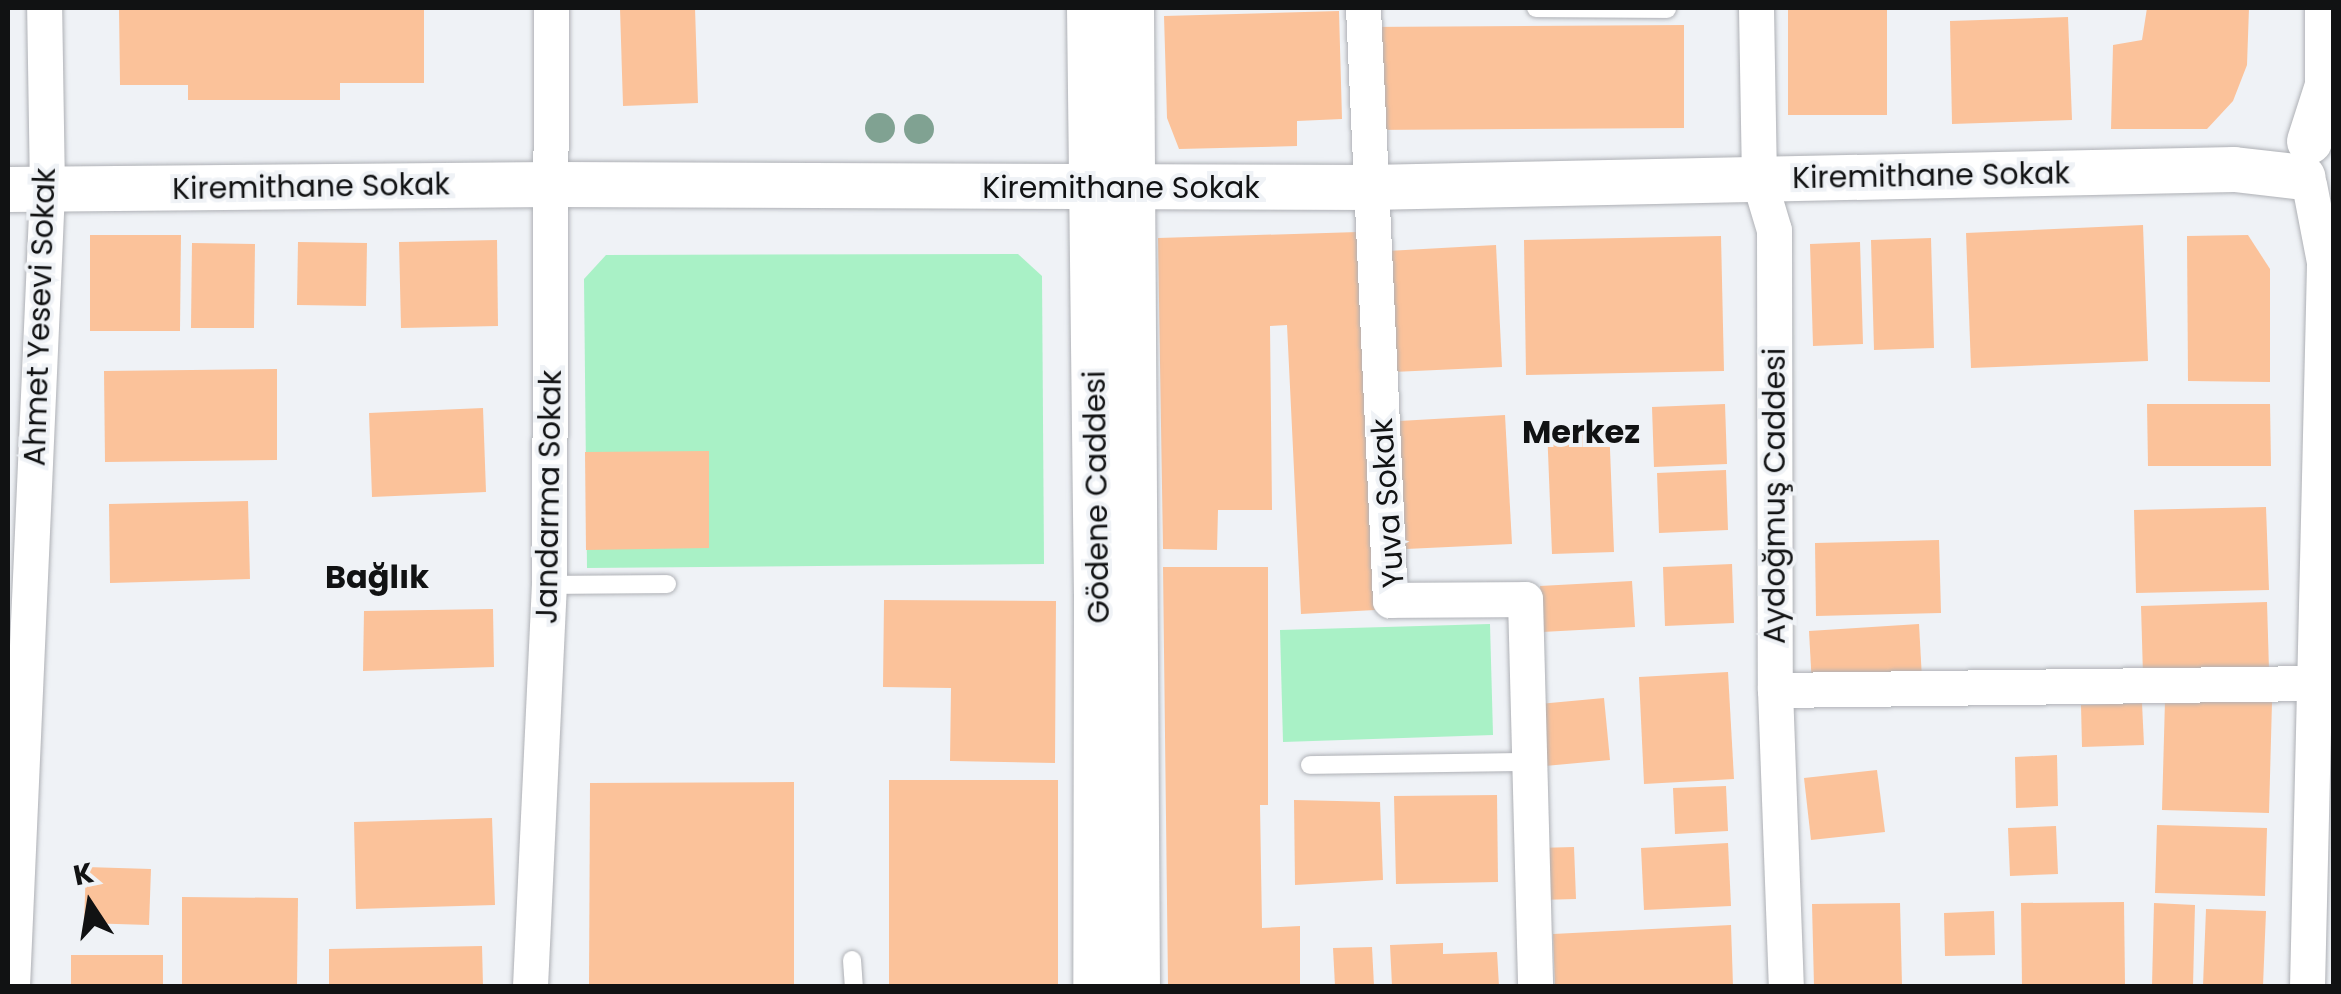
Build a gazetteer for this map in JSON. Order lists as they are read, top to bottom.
{
  "streets": {
    "main road": ["Gödene Caddesi"],
    "street": [
      "Kiremithane Sokak",
      "Ahmet Yesevi Sokak",
      "Aydoğmuş Caddesi",
      "Jandarma Sokak",
      "Yuva Sokak"
    ]
  },
  "crossings": [
    ["Kiremithane Sokak", "Ahmet Yesevi Sokak"],
    ["Kiremithane Sokak", "Aydoğmuş Caddesi"],
    ["Kiremithane Sokak", "Jandarma Sokak"],
    ["Kiremithane Sokak", "Gödene Caddesi"],
    ["Kiremithane Sokak", "Yuva Sokak"]
  ],
  "districts": ["Merkez", "Bağlık"],
  "north": "top"
}
